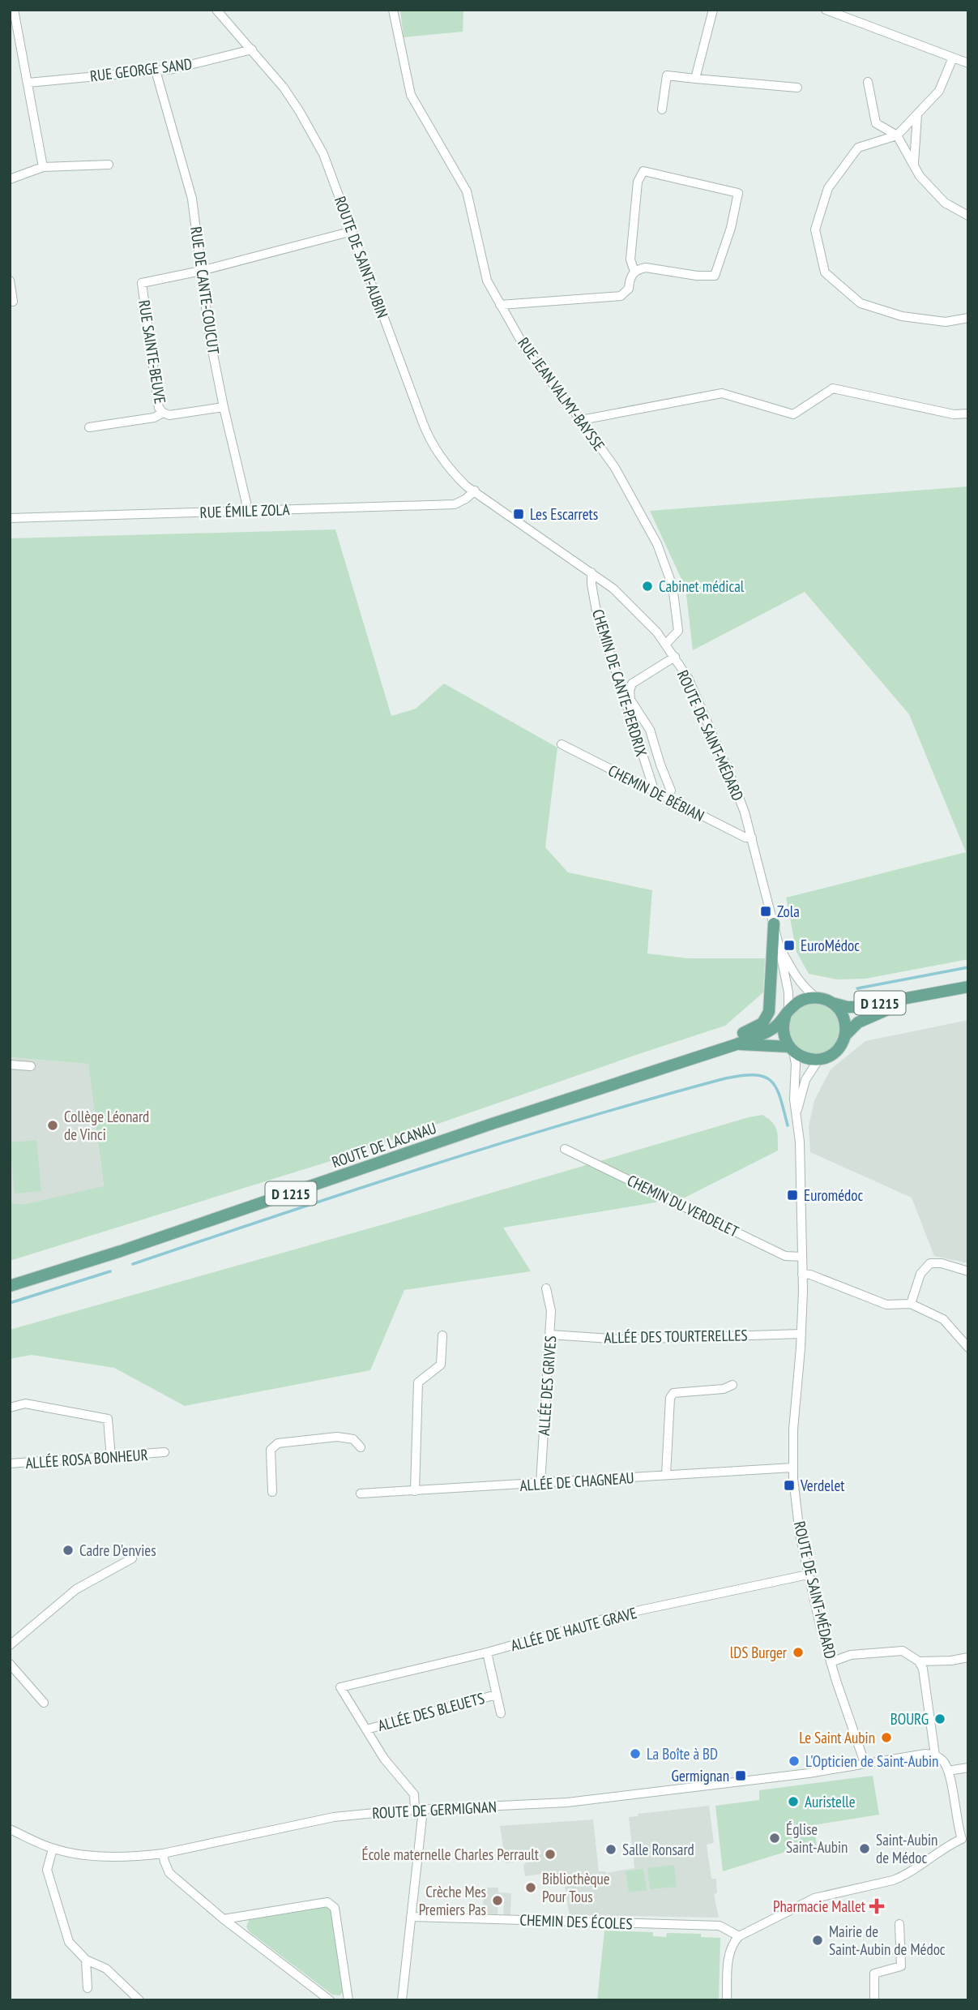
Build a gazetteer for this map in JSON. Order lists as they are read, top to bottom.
{
  "streets": {
    "main road": ["D 1215", "ROUTE DE LACANAU"],
    "street": [
      "RUE GEORGE SAND",
      "ROUTE DE SAINT-AUBIN",
      "RUE DE CANTE-COUCUT",
      "RUE SAINTE-BEUVE",
      "RUE JEAN VALMY-BAYSSE",
      "RUE ÉMILE ZOLA",
      "CHEMIN DE CANTE-PERDRIX",
      "ROUTE DE SAINT-MÉDARD",
      "CHEMIN DE BÉBIAN",
      "CHEMIN DU VERDELET",
      "ALLÉE DES TOURTERELLES",
      "ALLÉE DES GRIVES",
      "ALLÉE ROSA BONHEUR",
      "ALLÉE DE CHAGNEAU",
      "ALLÉE DE HAUTE GRAVE",
      "ALLÉE DES BLEUETS",
      "ROUTE DE GERMIGNAN",
      "CHEMIN DES ÉCOLES"
    ]
  },
  "crossings": [
    ["RUE GEORGE SAND", "ROUTE DE SAINT-AUBIN"],
    ["RUE GEORGE SAND", "RUE DE CANTE-COUCUT"],
    ["ROUTE DE SAINT-AUBIN", "RUE ÉMILE ZOLA"],
    ["ROUTE DE SAINT-AUBIN", "ROUTE DE SAINT-MÉDARD"],
    ["RUE DE CANTE-COUCUT", "RUE SAINTE-BEUVE"],
    ["RUE DE CANTE-COUCUT", "RUE ÉMILE ZOLA"],
    ["RUE JEAN VALMY-BAYSSE", "ROUTE DE SAINT-MÉDARD"],
    ["CHEMIN DE CANTE-PERDRIX", "ROUTE DE SAINT-MÉDARD"],
    ["CHEMIN DE CANTE-PERDRIX", "CHEMIN DE BÉBIAN"],
    ["ROUTE DE SAINT-MÉDARD", "CHEMIN DE BÉBIAN"],
    ["ROUTE DE SAINT-MÉDARD", "D 1215"],
    ["ROUTE DE SAINT-MÉDARD", "ROUTE DE LACANAU"],
    ["ROUTE DE SAINT-MÉDARD", "CHEMIN DU VERDELET"],
    ["ROUTE DE SAINT-MÉDARD", "ALLÉE DES TOURTERELLES"],
    ["ROUTE DE SAINT-MÉDARD", "ALLÉE DE CHAGNEAU"],
    ["ROUTE DE SAINT-MÉDARD", "ALLÉE DE HAUTE GRAVE"],
    ["ROUTE DE SAINT-MÉDARD", "ROUTE DE GERMIGNAN"],
    ["D 1215", "ROUTE DE LACANAU"],
    ["ALLÉE DES TOURTERELLES", "ALLÉE DES GRIVES"],
    ["ALLÉE DES GRIVES", "ALLÉE DE CHAGNEAU"],
    ["ALLÉE DE HAUTE GRAVE", "ALLÉE DES BLEUETS"]
  ],
  "places": {
    "transit": [
      "Les Escarrets",
      "Zola",
      "EuroMédoc",
      "Euromédoc",
      "Verdelet",
      "Germignan"
    ],
    "other": [
      "Cabinet médical",
      "Collège Léonard de Vinci",
      "Cadre D'envies",
      "lDS Burger",
      "BOURG",
      "Le Saint Aubin",
      "La Boîte à BD",
      "L'Opticien de Saint-Aubin",
      "Auristelle",
      "Église Saint-Aubin",
      "Saint-Aubin de Médoc",
      "Salle Ronsard",
      "École maternelle Charles Perrault",
      "Bibliothèque Pour Tous",
      "Crèche Mes Premiers Pas",
      "Mairie de Saint-Aubin de Médoc"
    ],
    "health": ["Pharmacie Mallet"]
  }
}
